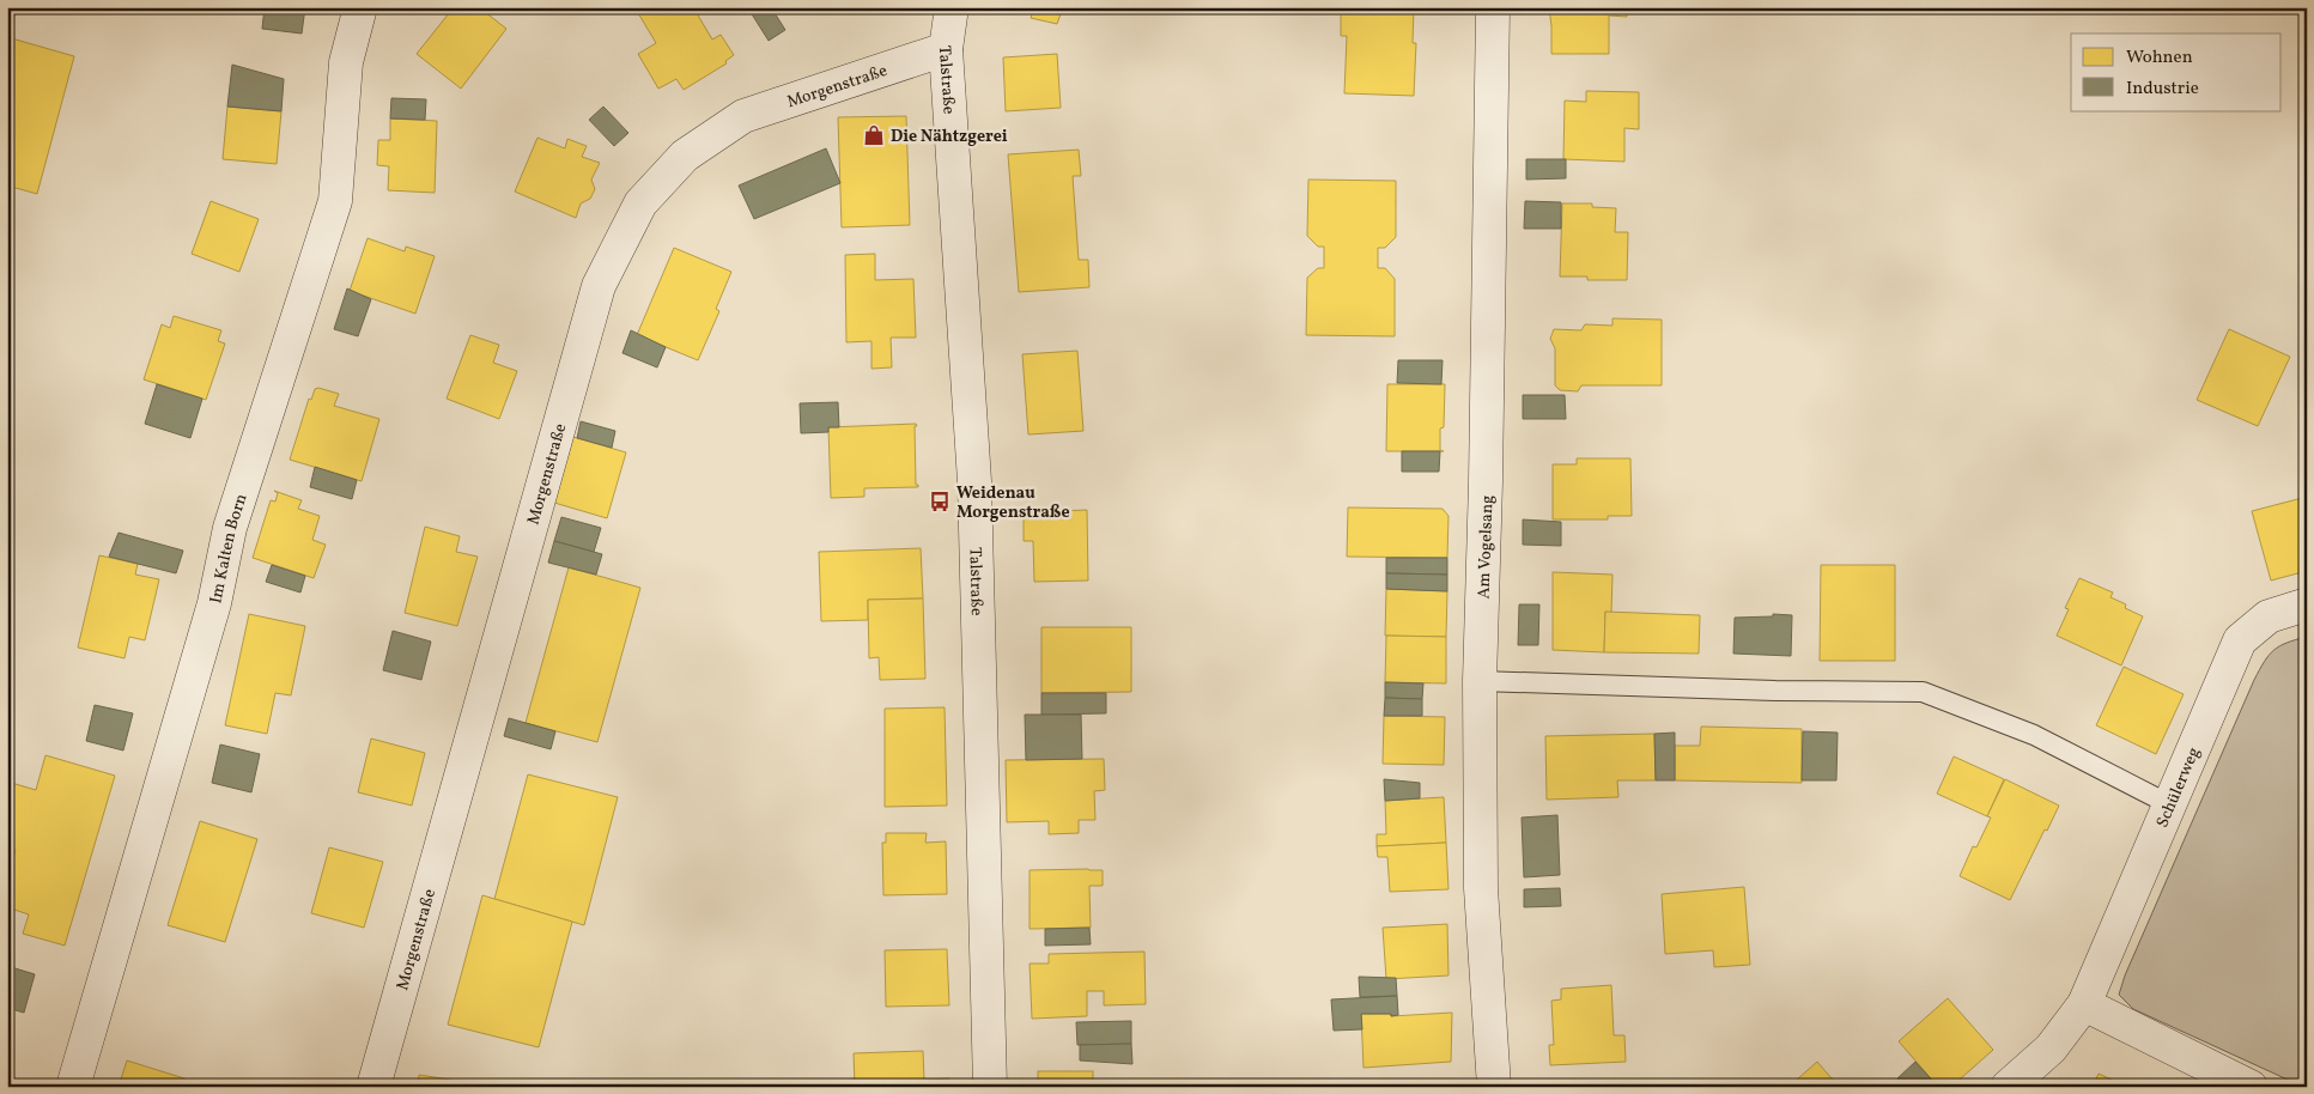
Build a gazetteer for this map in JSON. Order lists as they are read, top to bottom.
{
  "streets": {
    "street": [
      "Talstraße",
      "Morgenstraße",
      "Am Vogelsang",
      "Im Kalten Born",
      "Schülerweg"
    ]
  },
  "crossings": [
    ["Talstraße", "Morgenstraße"]
  ],
  "places": {
    "shop": ["Die Nähtzgerei"],
    "bus stop": ["Weidenau Morgenstraße"]
  },
  "legend": ["Wohnen", "Industrie"]
}
